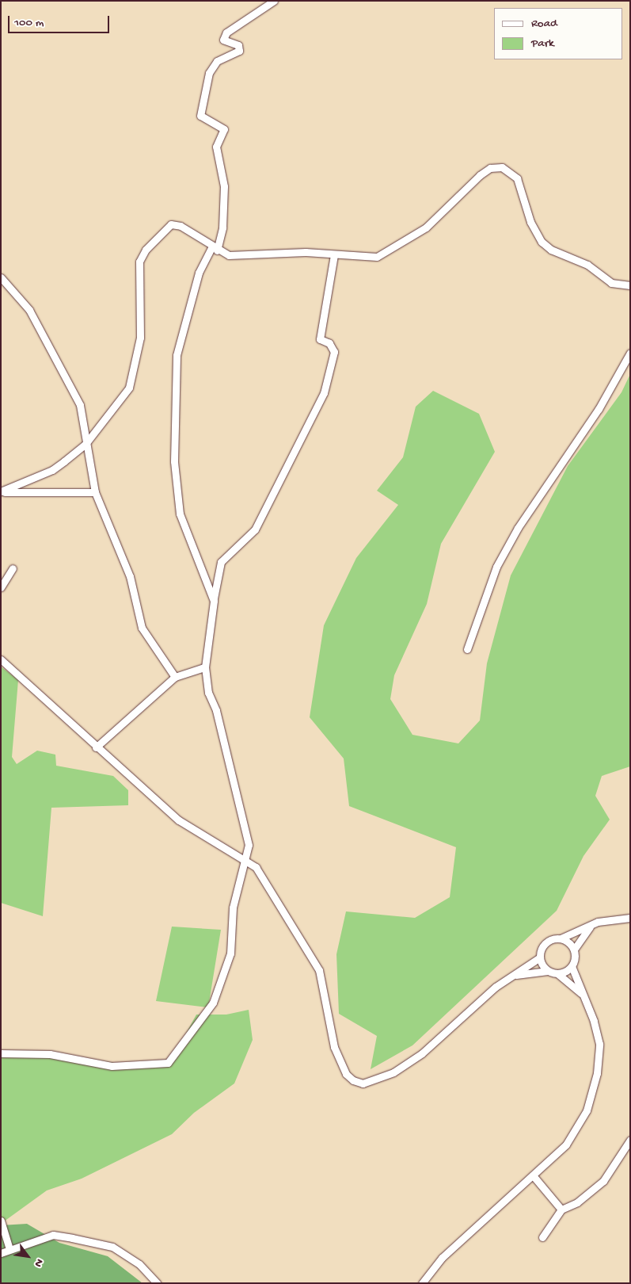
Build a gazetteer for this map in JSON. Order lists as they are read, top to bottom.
{
  "legend": ["Road", "Park"],
  "scale_bar": "100 m",
  "north": "bottom right"
}
